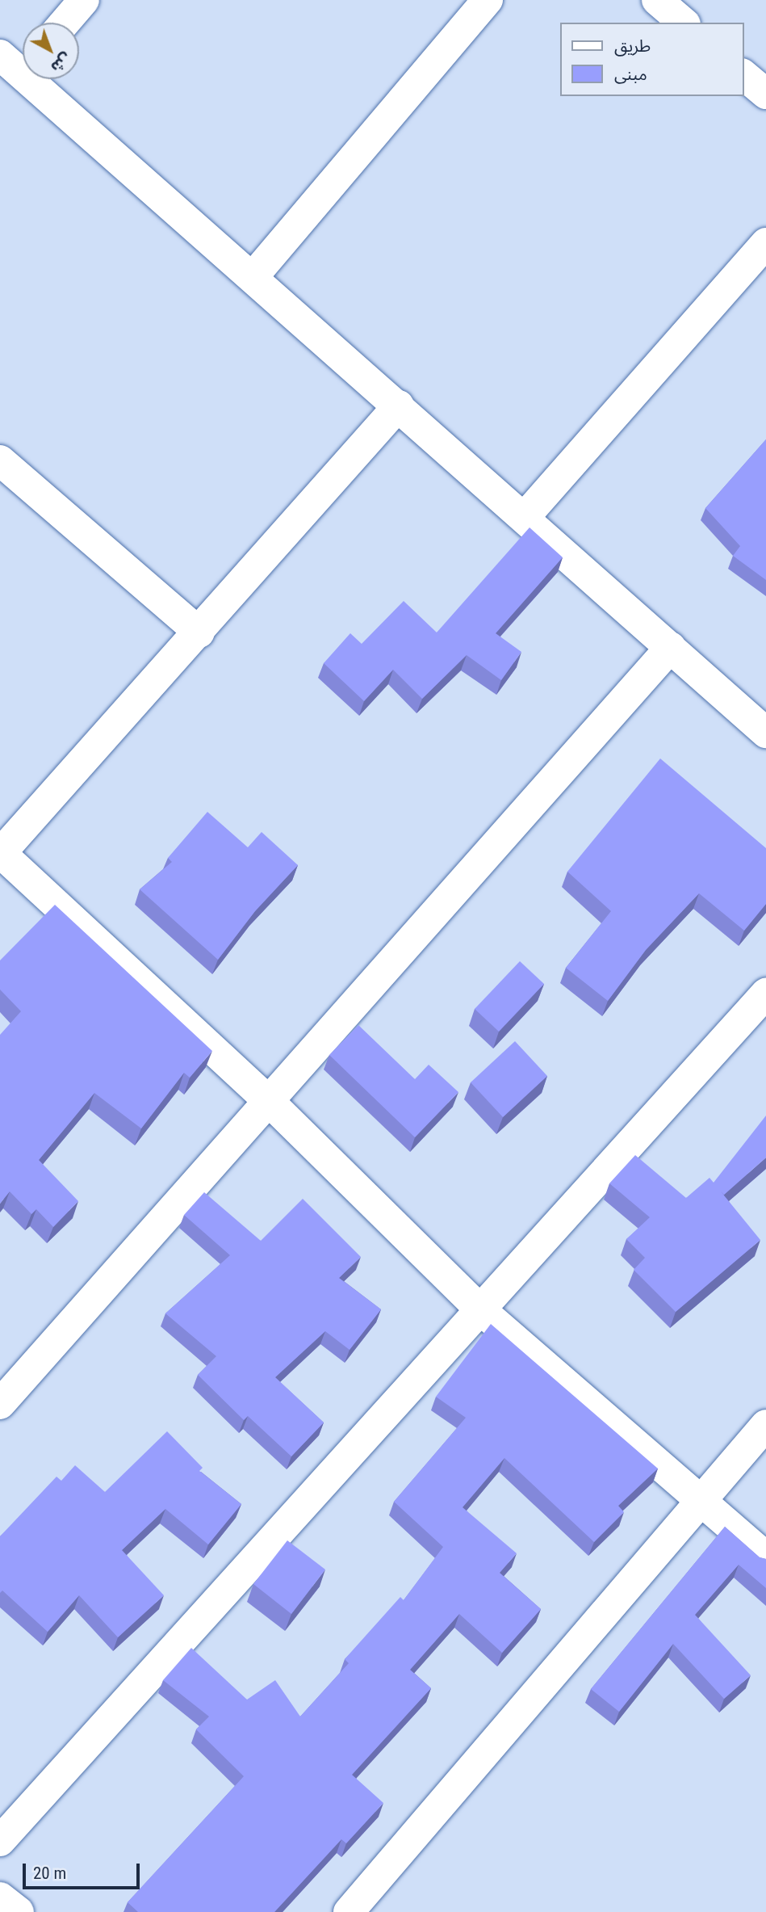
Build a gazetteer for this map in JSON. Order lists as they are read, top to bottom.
{
  "legend": ["طريق", "مبنى"],
  "scale_bar": "20 m",
  "north": "bottom right"
}
